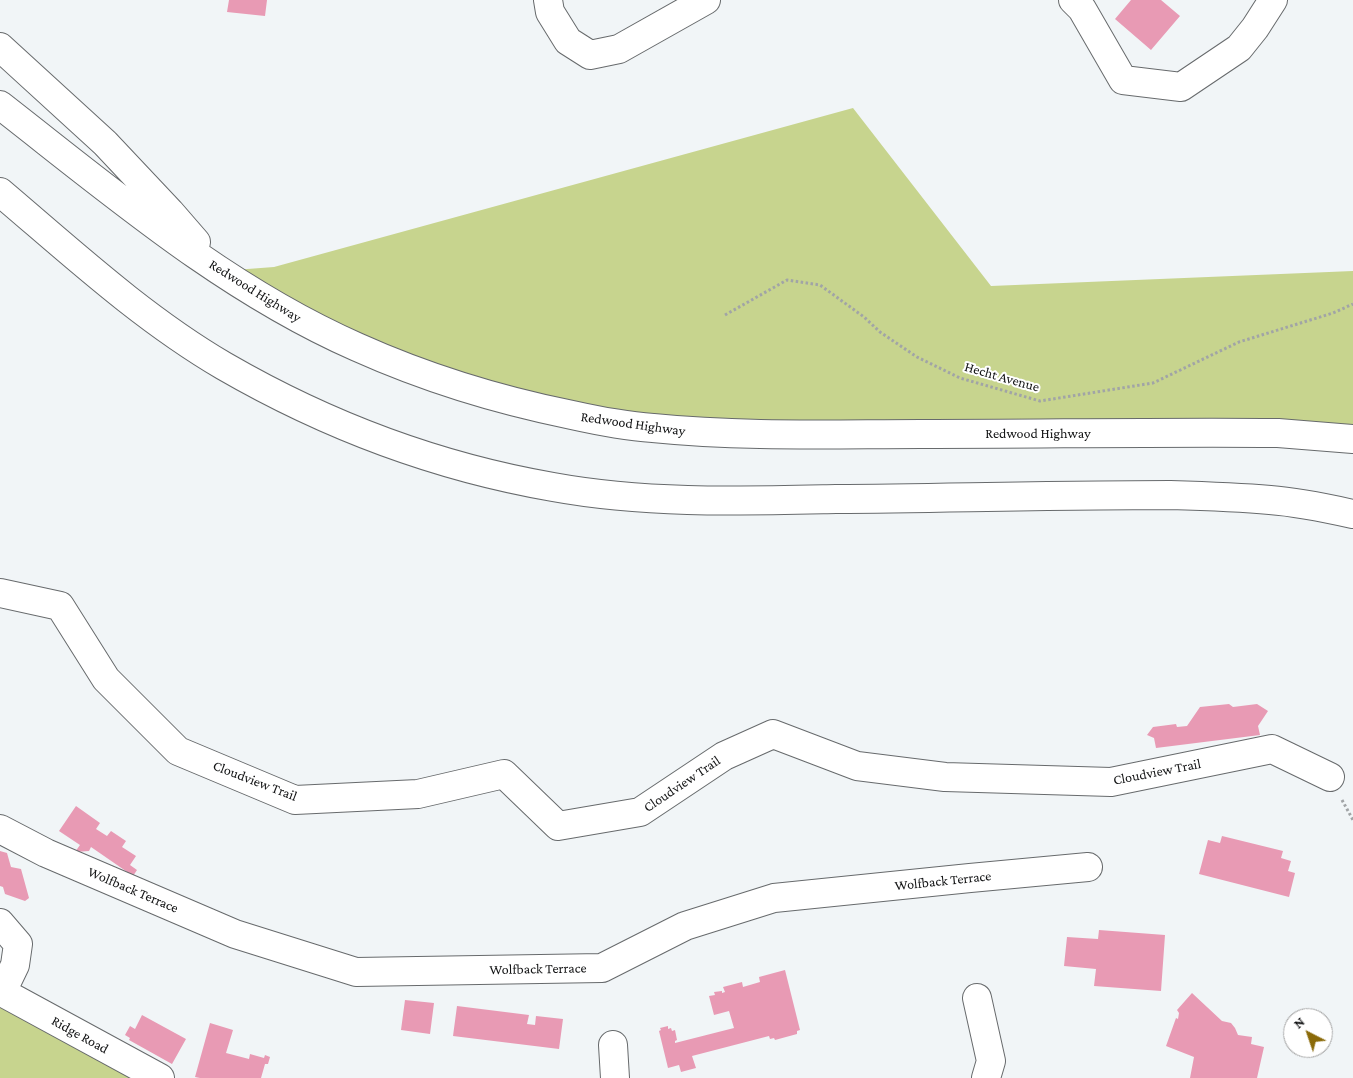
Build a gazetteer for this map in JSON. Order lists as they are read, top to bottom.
{
  "streets": {
    "main road": [
      "Redwood Highway",
      "Cloudview Trail",
      "Wolfback Terrace",
      "Ridge Road"
    ],
    "path": ["Hecht Avenue"]
  },
  "north": "top left"
}
